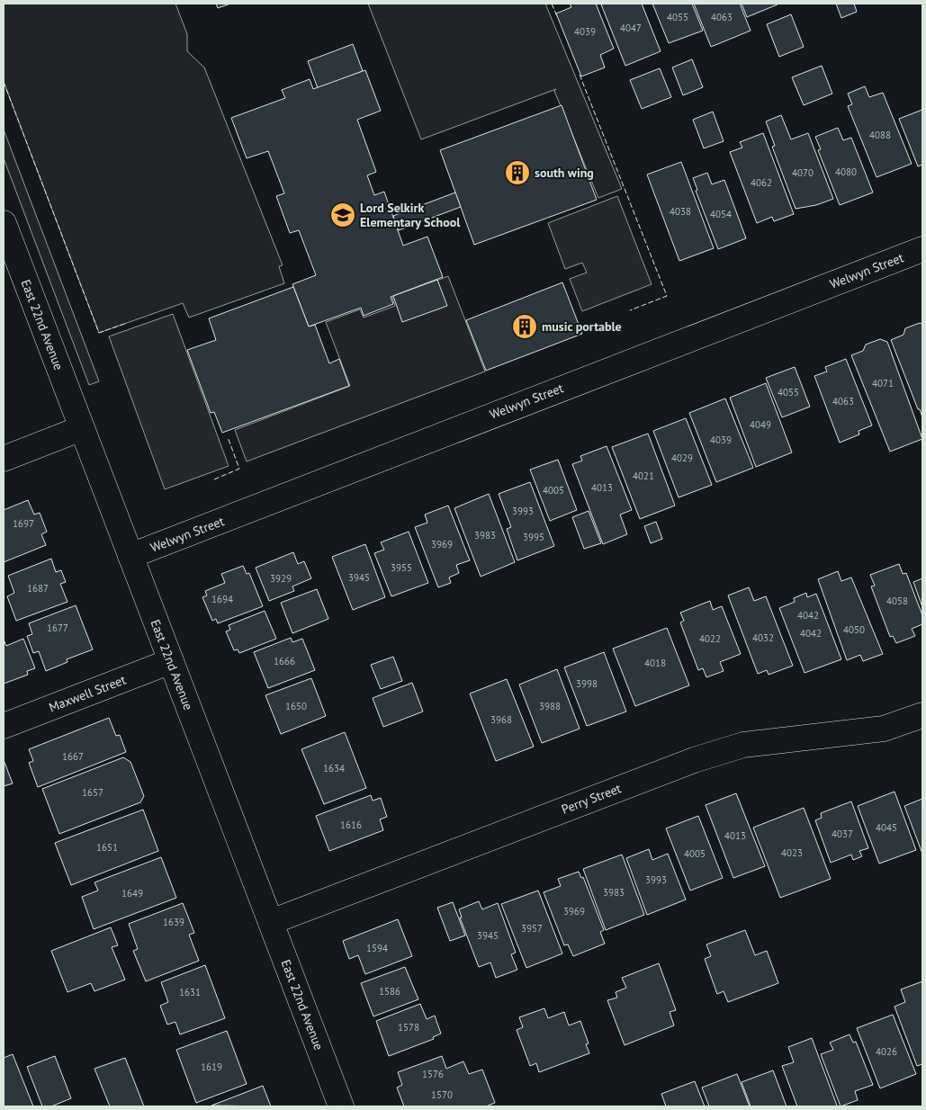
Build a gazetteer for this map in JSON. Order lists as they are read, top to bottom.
{
  "streets": {
    "street": [
      "Welwyn Street",
      "East 22nd Avenue",
      "Maxwell Street",
      "Perry Street"
    ]
  },
  "crossings": [
    ["Welwyn Street", "East 22nd Avenue"],
    ["East 22nd Avenue", "Maxwell Street"],
    ["East 22nd Avenue", "Perry Street"]
  ],
  "places": {
    "building": ["south wing", "music portable"],
    "school or university": ["Lord Selkirk Elementary School"]
  },
  "house_numbers": [
    "4055",
    "4063",
    "4047",
    "4039",
    "4088",
    "4080",
    "4070",
    "4062",
    "4038",
    "4054",
    "4071",
    "4055",
    "4063",
    "4049",
    "4039",
    "4029",
    "4021",
    "4013",
    "4005",
    "3993",
    "1697",
    "3983",
    "3995",
    "3969",
    "3955",
    "3945",
    "3929",
    "1687",
    "1694",
    "4058",
    "4042",
    "1677",
    "4050",
    "4042",
    "4032",
    "4022",
    "1666",
    "4018",
    "3998",
    "1650",
    "3988",
    "3968",
    "1667",
    "1634",
    "1657",
    "1616",
    "4045",
    "4037",
    "4013",
    "1651",
    "4023",
    "4005",
    "3993",
    "3983",
    "1649",
    "3969",
    "1639",
    "3957",
    "3945",
    "1594",
    "1586",
    "1631",
    "1578",
    "4026",
    "1619",
    "1576",
    "1570"
  ]
}
